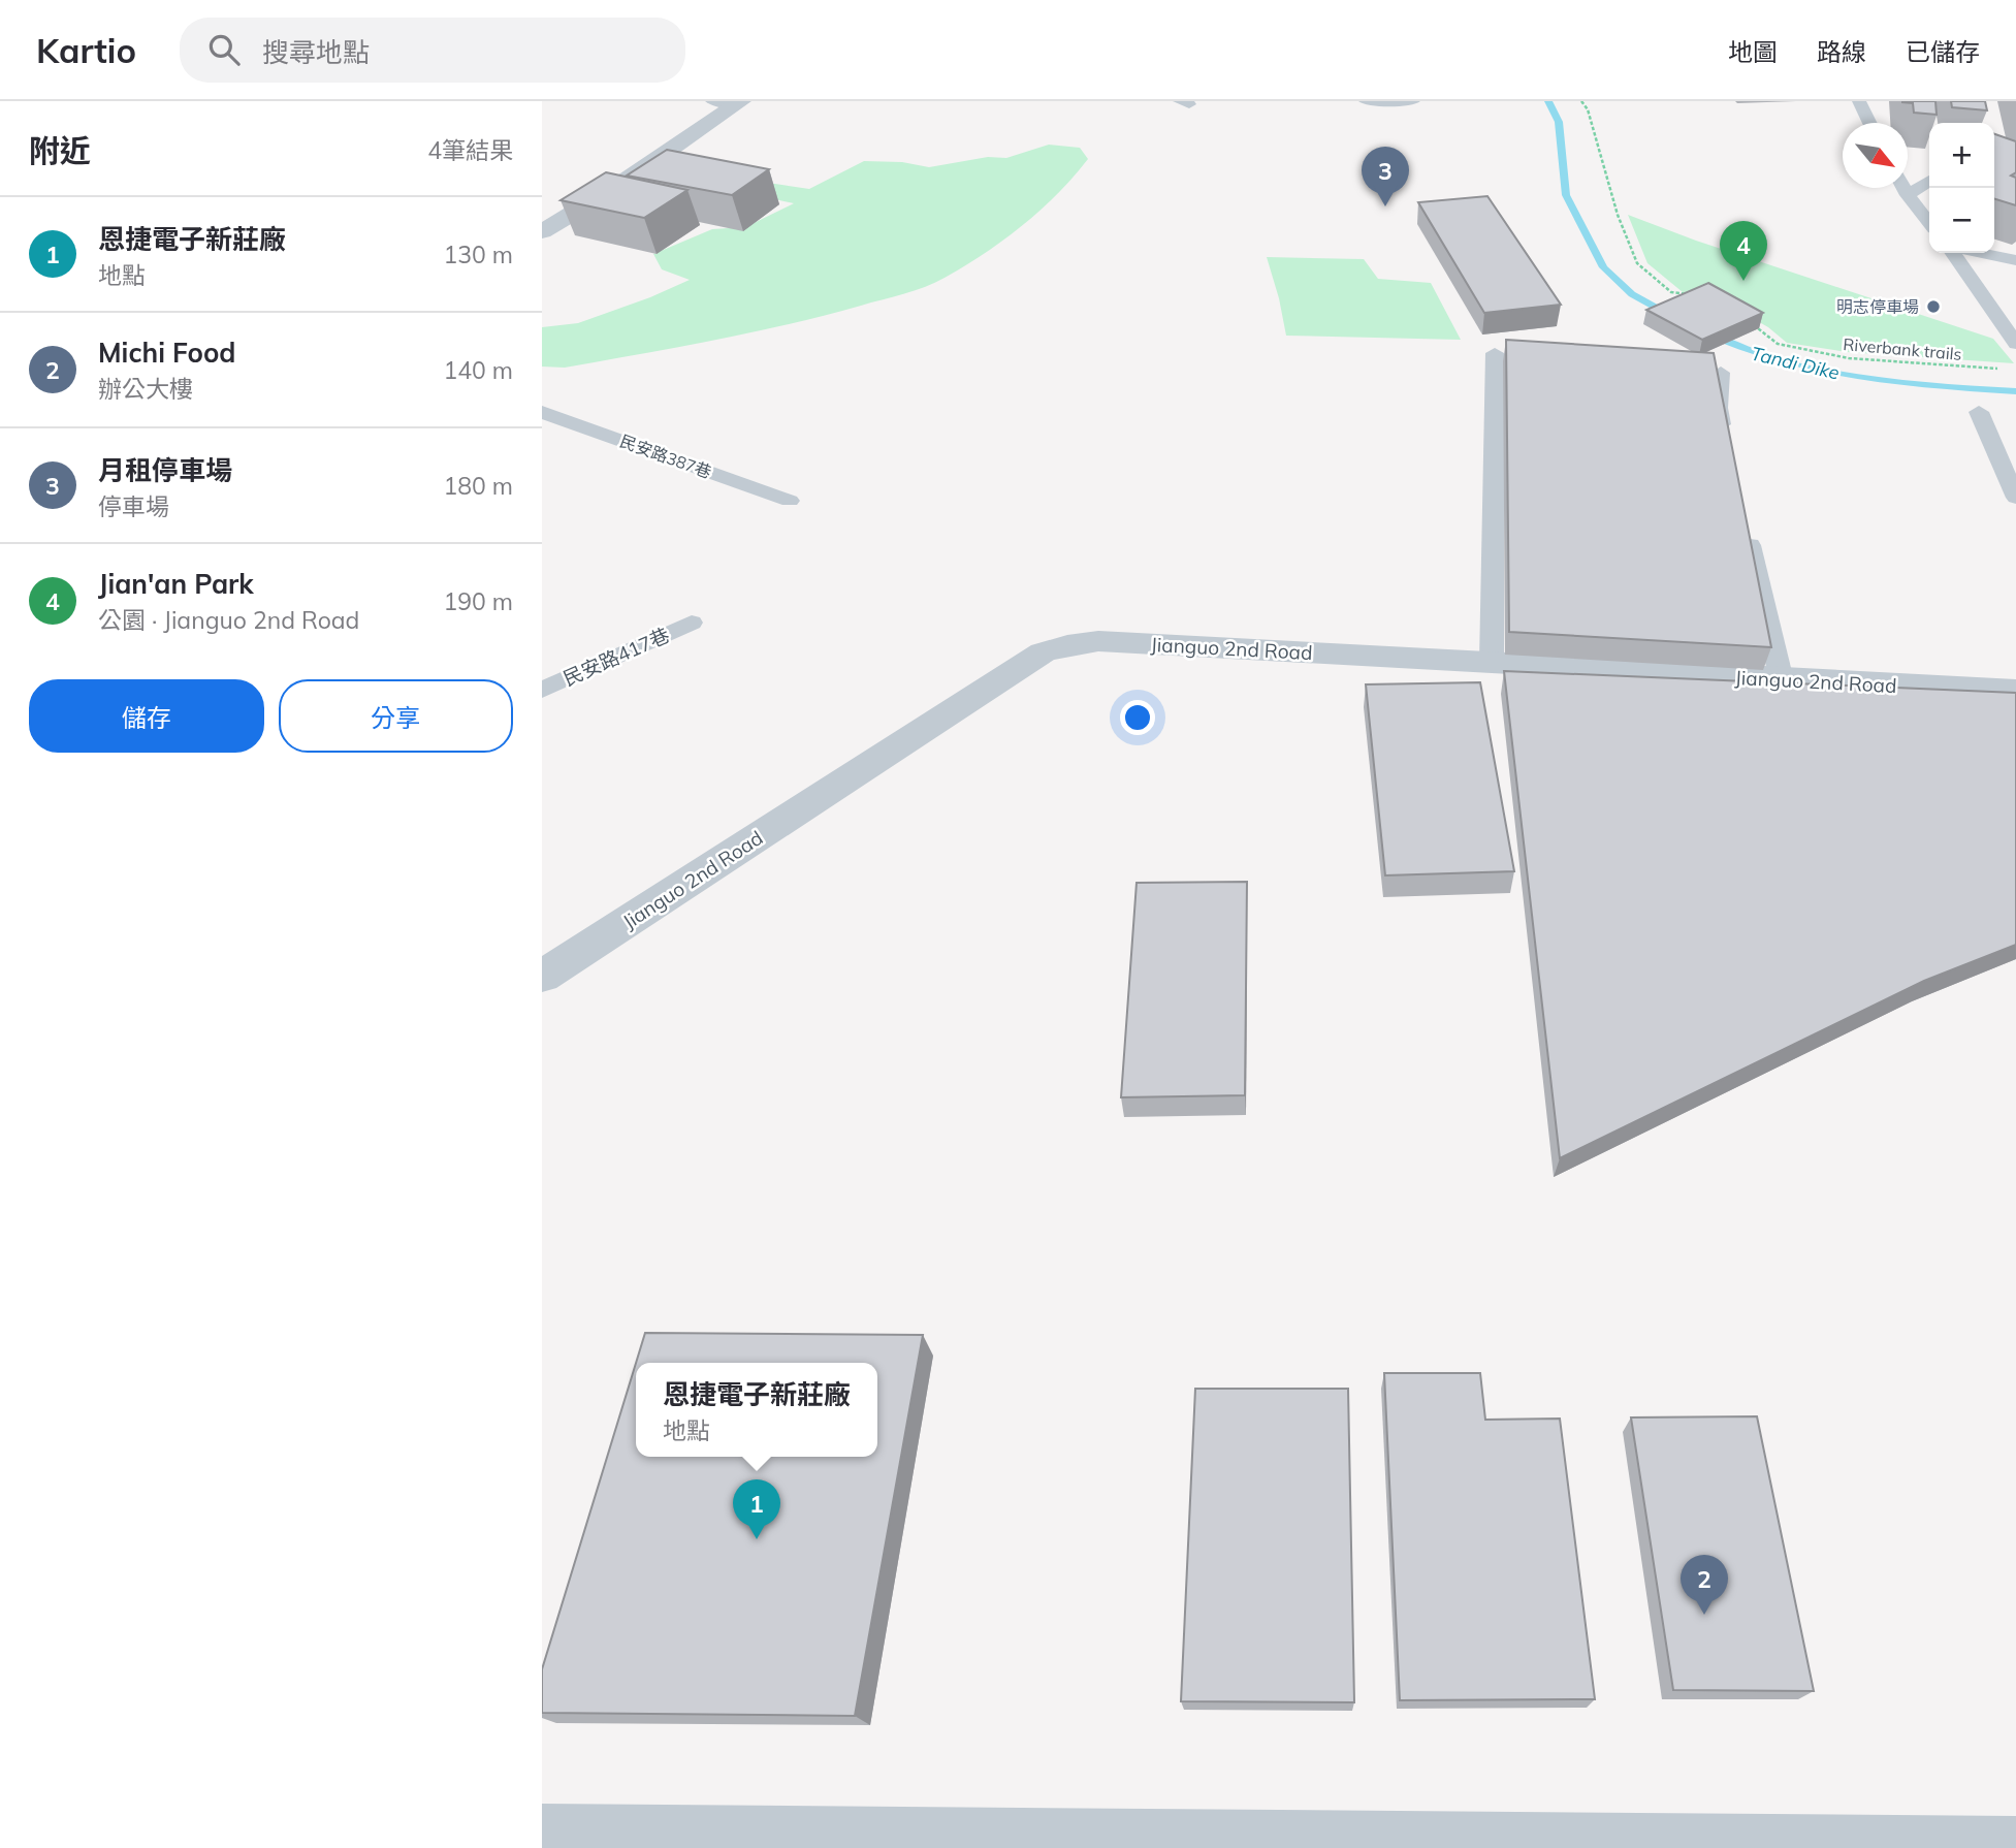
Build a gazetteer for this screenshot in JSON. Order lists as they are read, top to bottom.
{
  "streets": {
    "street": ["Jianguo 2nd Road"],
    "lane": ["民安路387巷", "民安路417巷"],
    "path": ["Riverbank trails"]
  },
  "water": ["Tandi Dike"],
  "places": ["明志停車場"],
  "north": "bottom right",
  "page": {
    "header": "Kartio",
    "search": "搜尋地點",
    "nav": ["地圖", "路線", "已儲存"],
    "heading": ["附近", "4筆結果"],
    "map_buttons": ["+", "−"],
    "pins": [
      "3",
      "4",
      "1",
      "2"
    ],
    "list": [
      {
        "mark": "1",
        "name": "恩捷電子新莊廠",
        "note": "地點",
        "value": "130 m"
      },
      {
        "mark": "2",
        "name": "Michi Food",
        "note": "辦公大樓",
        "value": "140 m"
      },
      {
        "mark": "3",
        "name": "月租停車場",
        "note": "停車場",
        "value": "180 m"
      },
      {
        "mark": "4",
        "name": "Jian'an Park",
        "note": "公園 · Jianguo 2nd Road",
        "value": "190 m"
      }
    ],
    "buttons": ["儲存", "分享"],
    "popup": ["恩捷電子新莊廠", "地點"]
  }
}
